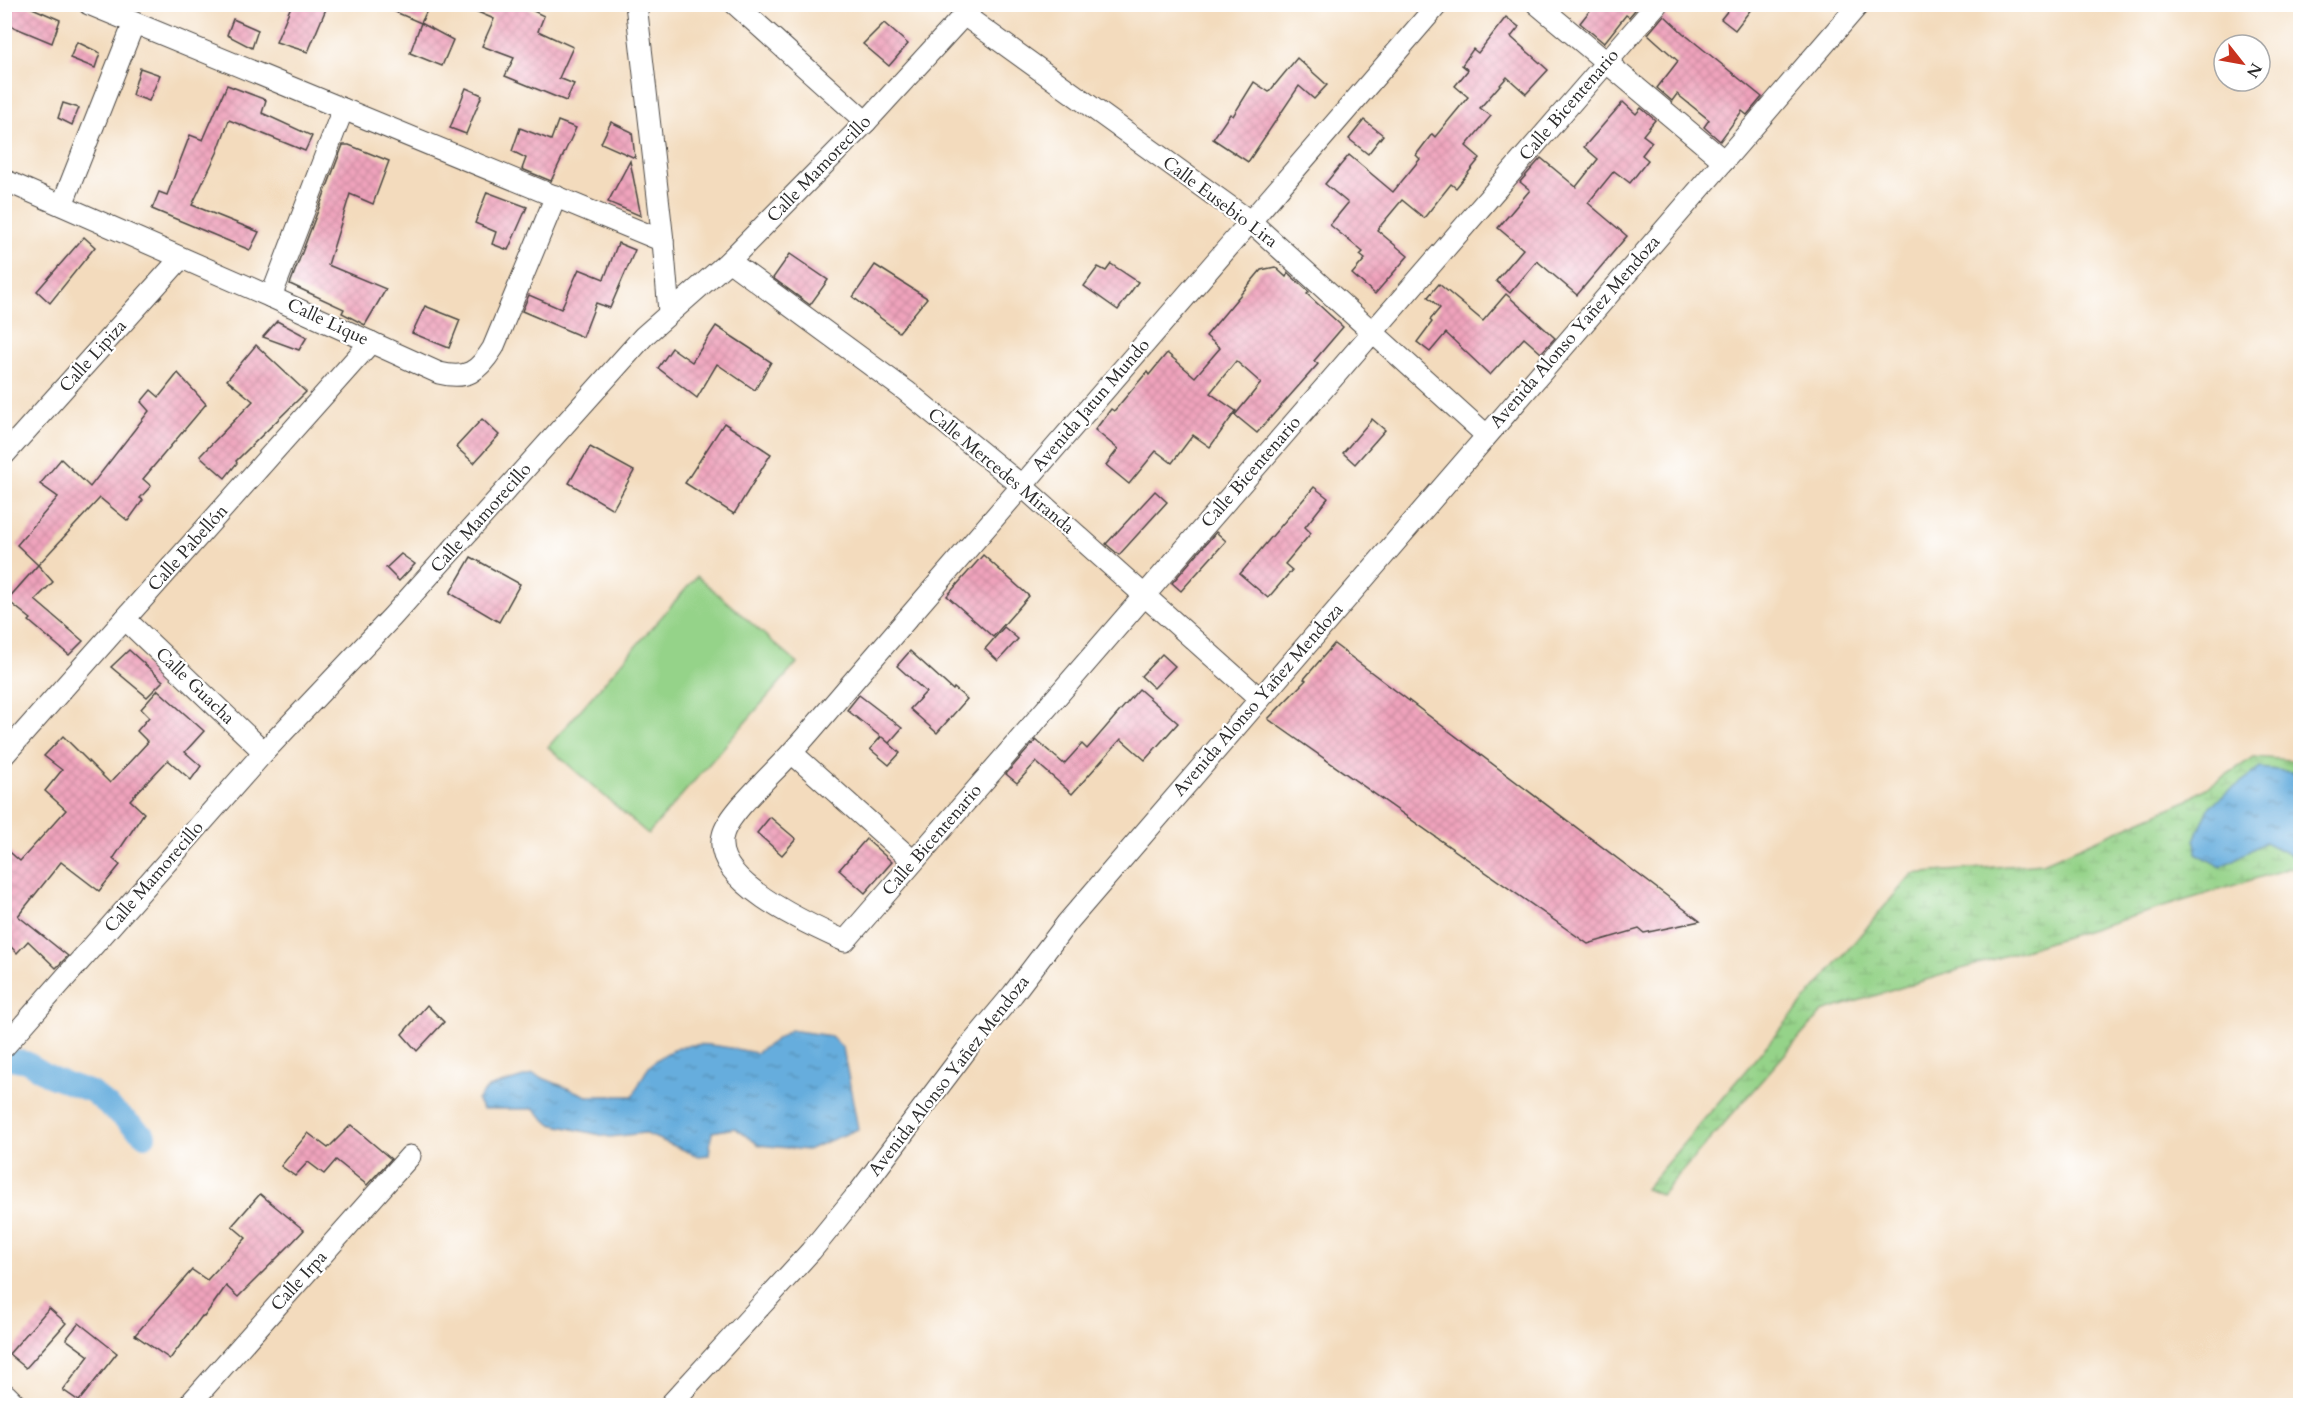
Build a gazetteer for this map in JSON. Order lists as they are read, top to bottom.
{
  "streets": {
    "street": [
      "Calle Bicentenario",
      "Calle Mamorecillo",
      "Calle Eusebio Lira",
      "Calle Lique",
      "Avenida Alonso Yañez Mendoza",
      "Calle Lipiza",
      "Avenida Jatun Mundo",
      "Calle Mercedes Miranda",
      "Calle Pabellón",
      "Calle Guacha",
      "Calle Irpa"
    ]
  },
  "crossings": [
    ["Calle Bicentenario", "Calle Eusebio Lira"],
    ["Calle Bicentenario", "Avenida Jatun Mundo"],
    ["Calle Bicentenario", "Calle Mercedes Miranda"],
    ["Calle Mamorecillo", "Calle Eusebio Lira"],
    ["Calle Mamorecillo", "Calle Mercedes Miranda"],
    ["Calle Mamorecillo", "Calle Guacha"],
    ["Calle Eusebio Lira", "Avenida Alonso Yañez Mendoza"],
    ["Calle Eusebio Lira", "Avenida Jatun Mundo"],
    ["Calle Lique", "Calle Lipiza"],
    ["Calle Lique", "Calle Pabellón"],
    ["Avenida Alonso Yañez Mendoza", "Calle Mercedes Miranda"],
    ["Avenida Jatun Mundo", "Calle Mercedes Miranda"],
    ["Calle Pabellón", "Calle Guacha"]
  ],
  "north": "bottom right"
}
